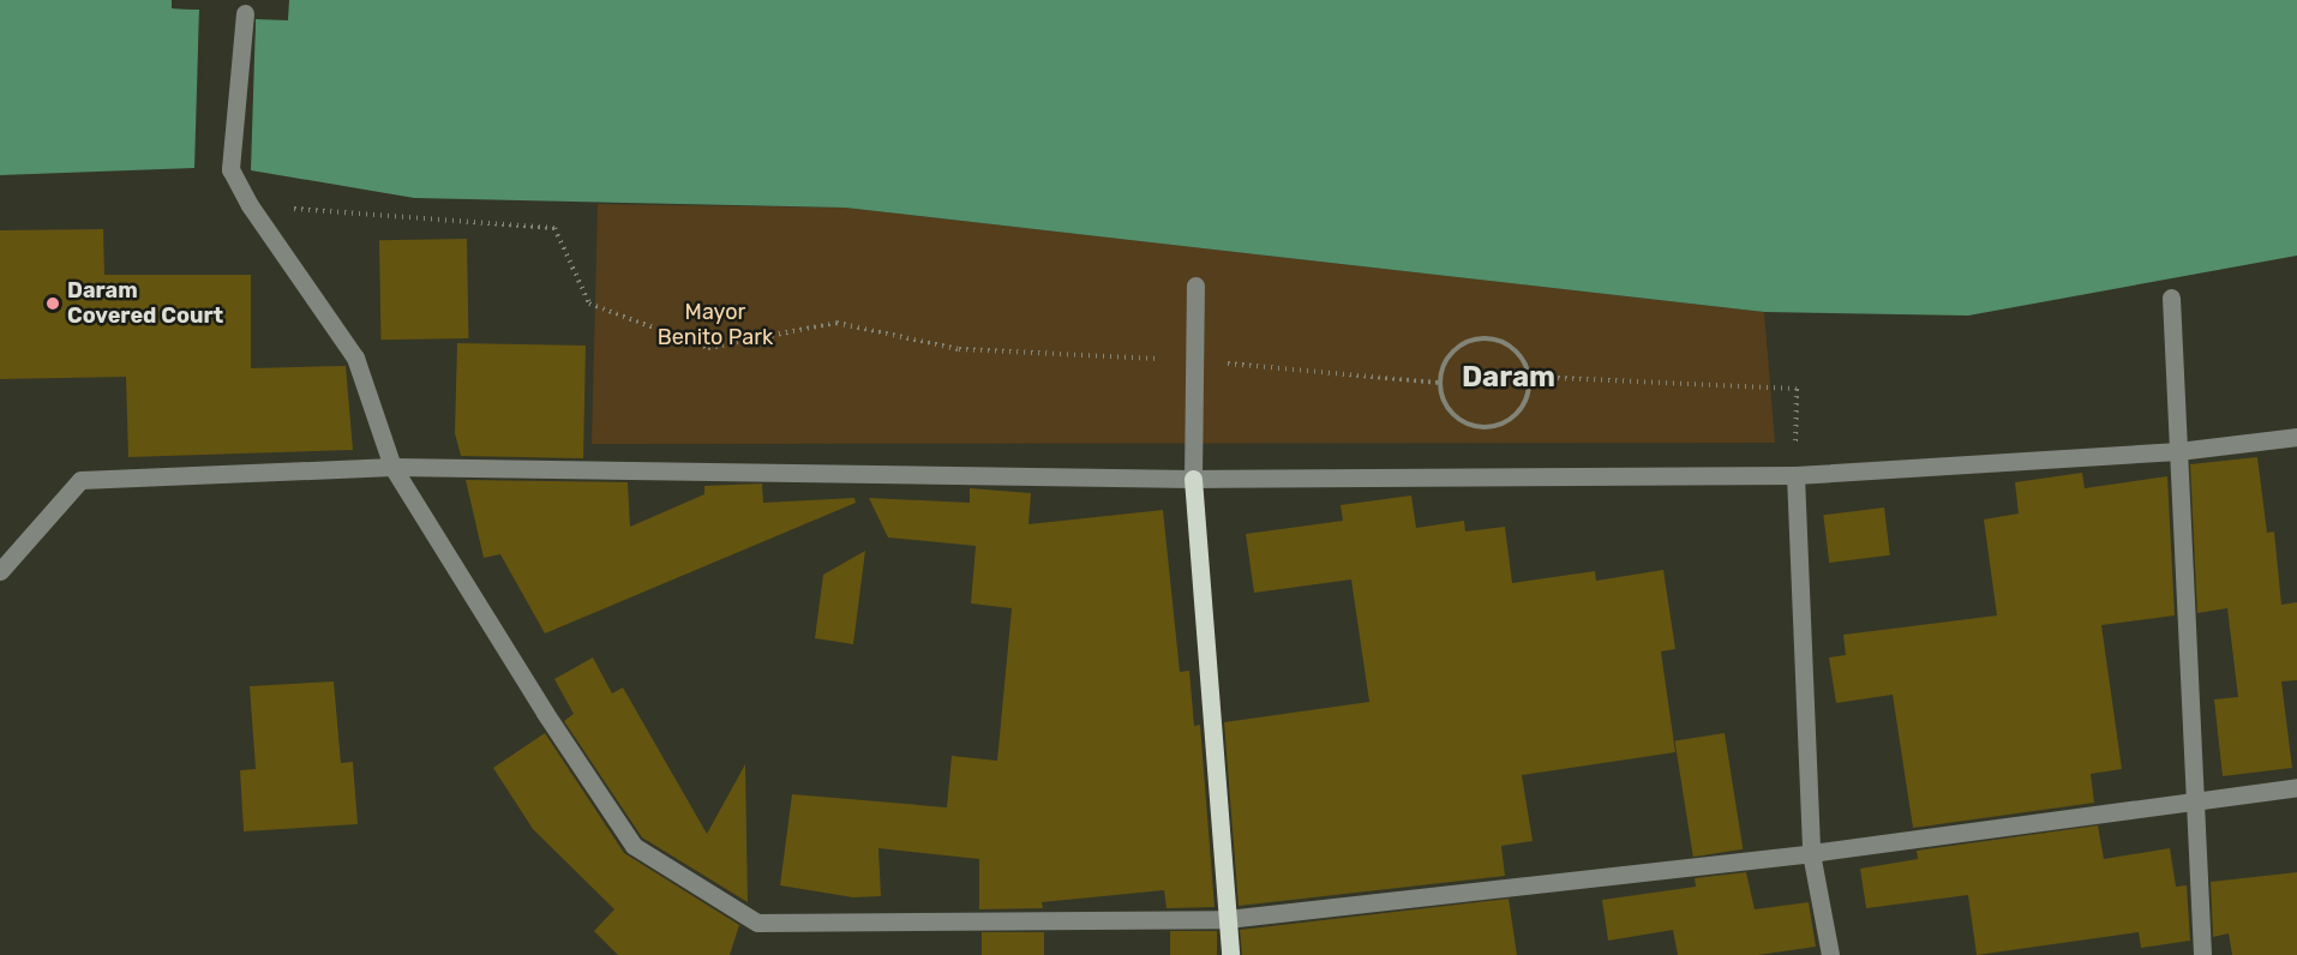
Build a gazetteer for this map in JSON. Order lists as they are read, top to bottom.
{
  "districts": ["Daram"],
  "parks": ["Mayor Benito Park"],
  "places": ["Daram Covered Court"]
}
